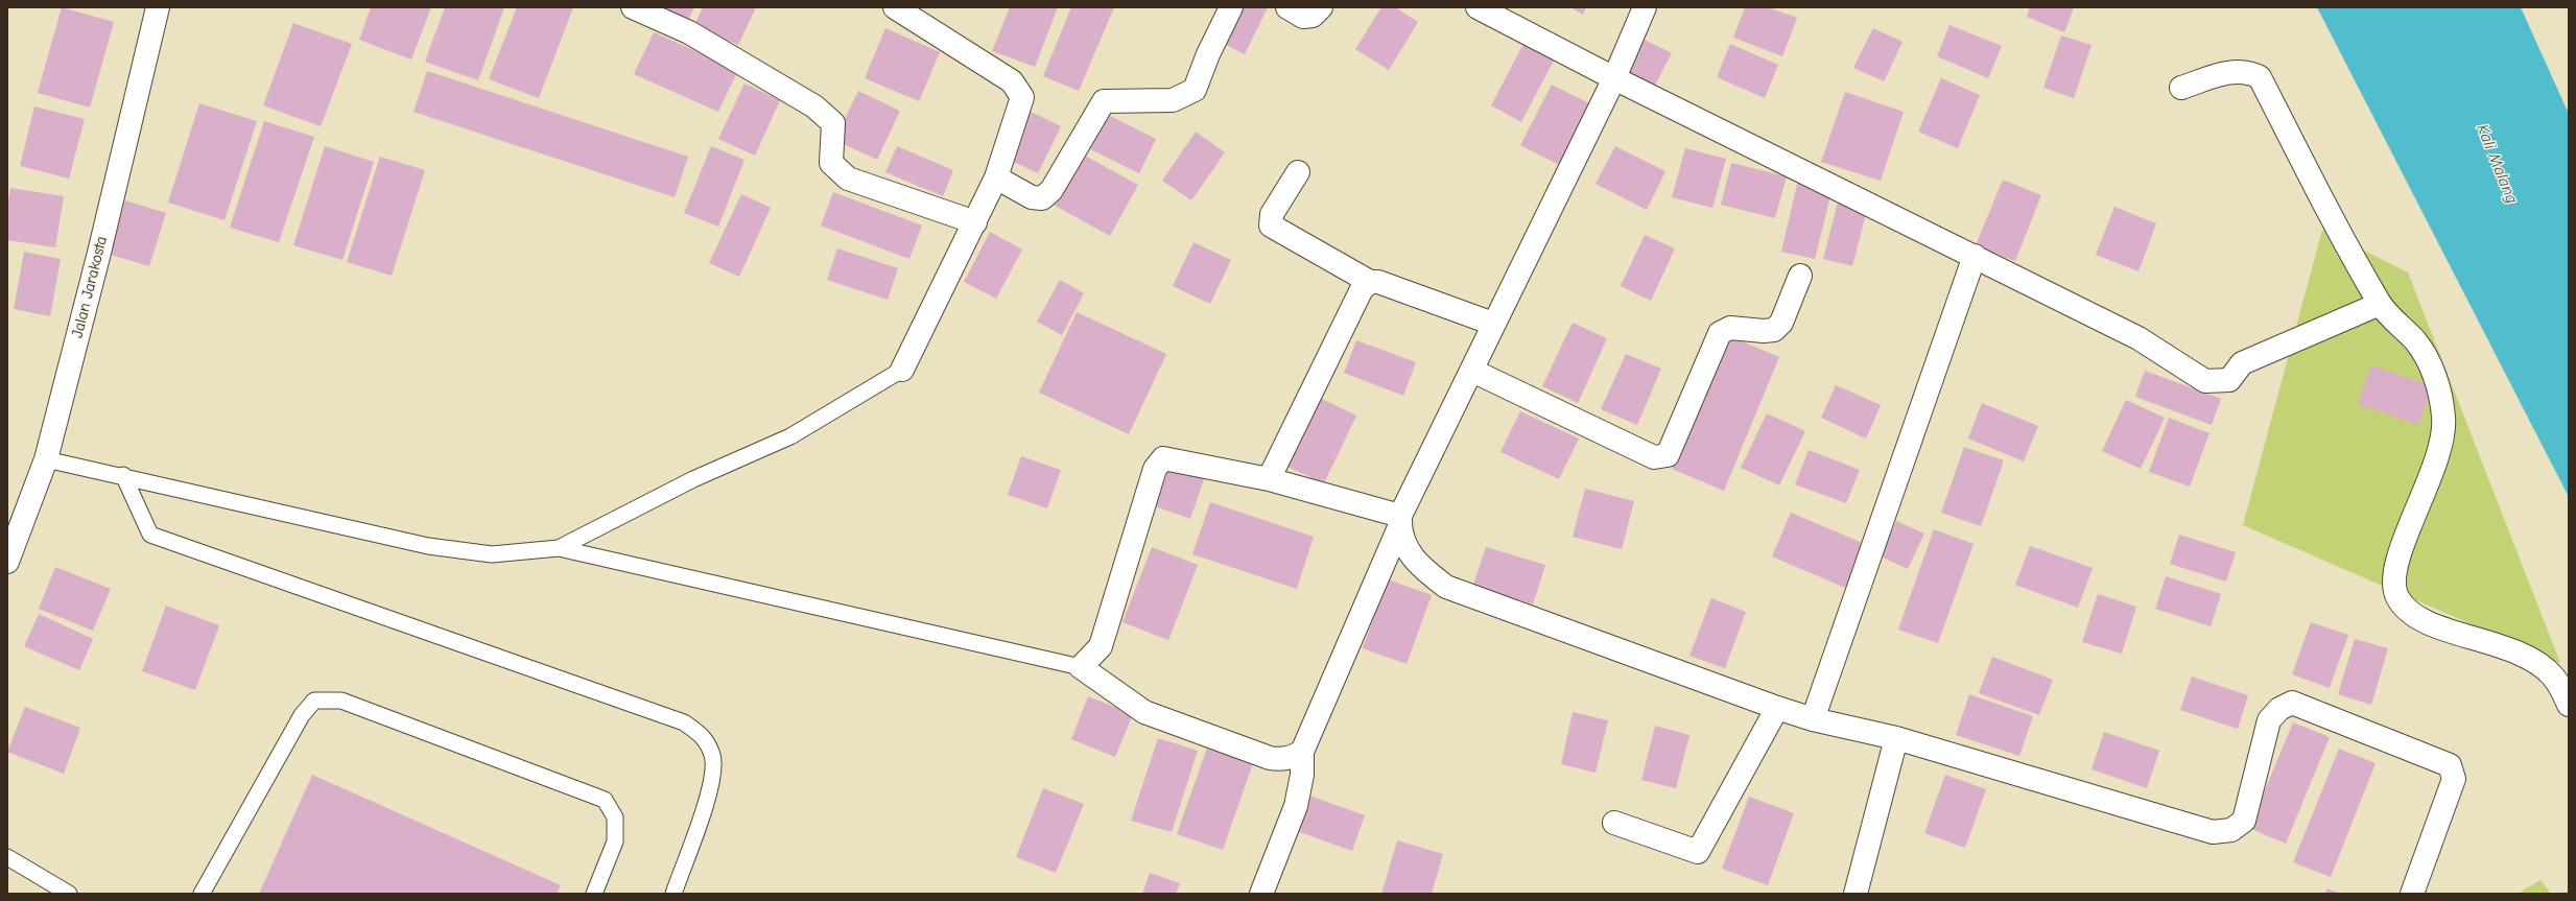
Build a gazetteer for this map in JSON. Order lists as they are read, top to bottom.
{
  "streets": {
    "street": ["Jalan Jarakosta"]
  },
  "water": ["Kali Malang"]
}
